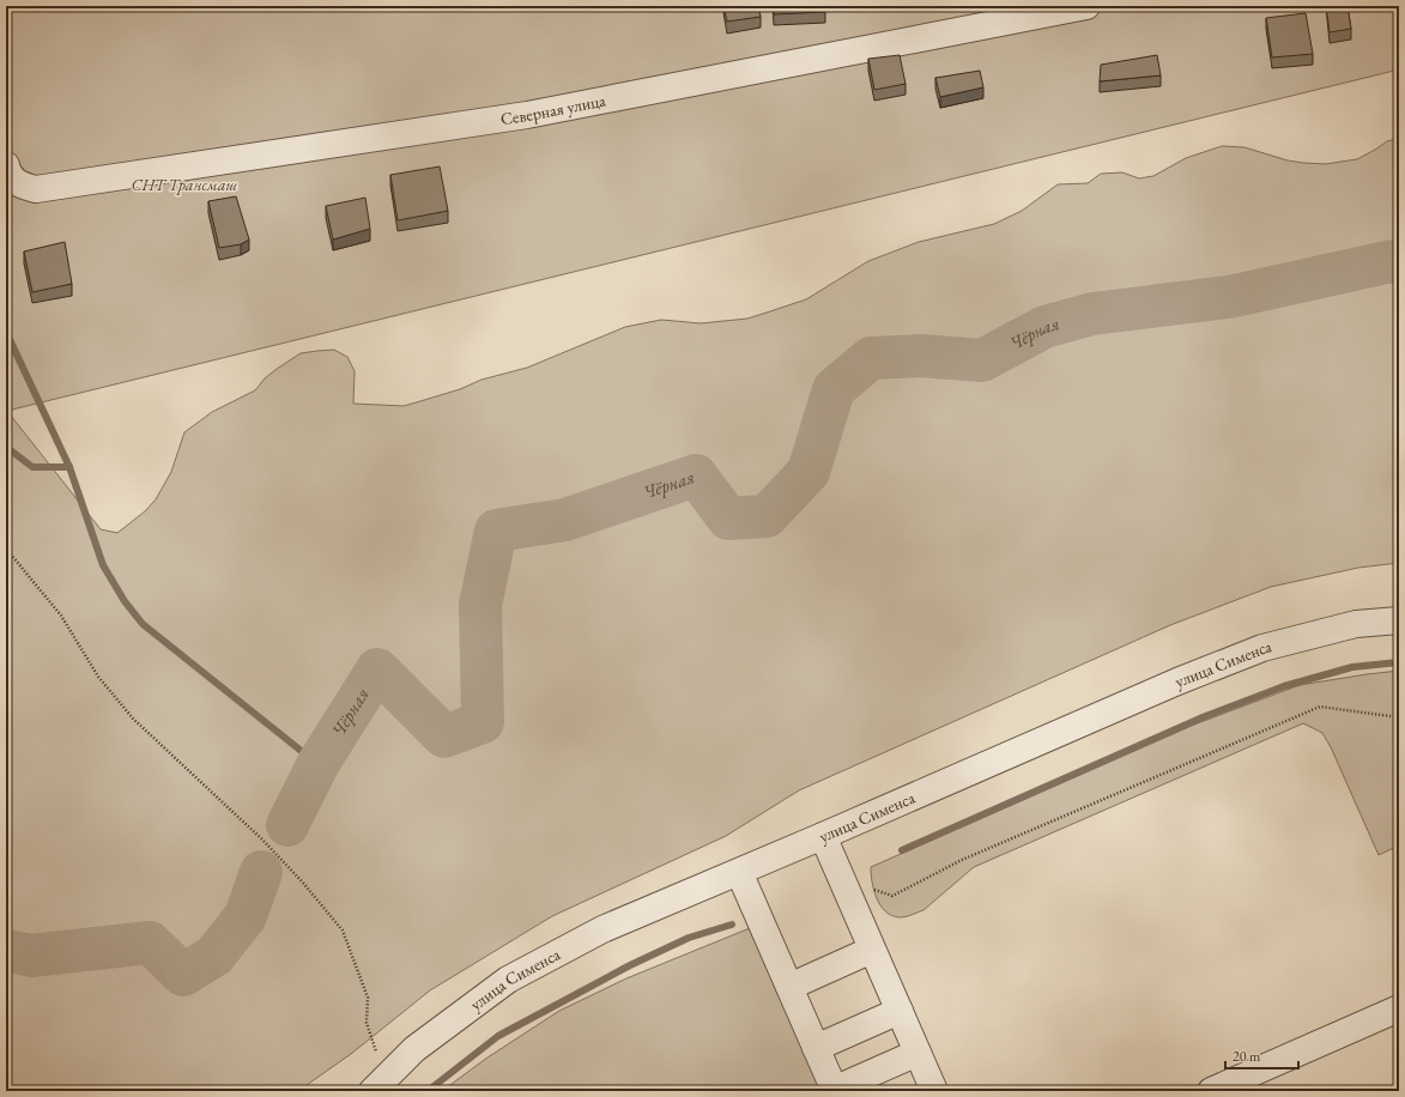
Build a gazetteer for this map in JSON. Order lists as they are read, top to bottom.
{
  "streets": {
    "street": ["Северная улица", "улица Сименса"]
  },
  "water": ["Чёрная"],
  "parks": ["СНТ Трансмаш"],
  "scale_bar": "20 m"
}
